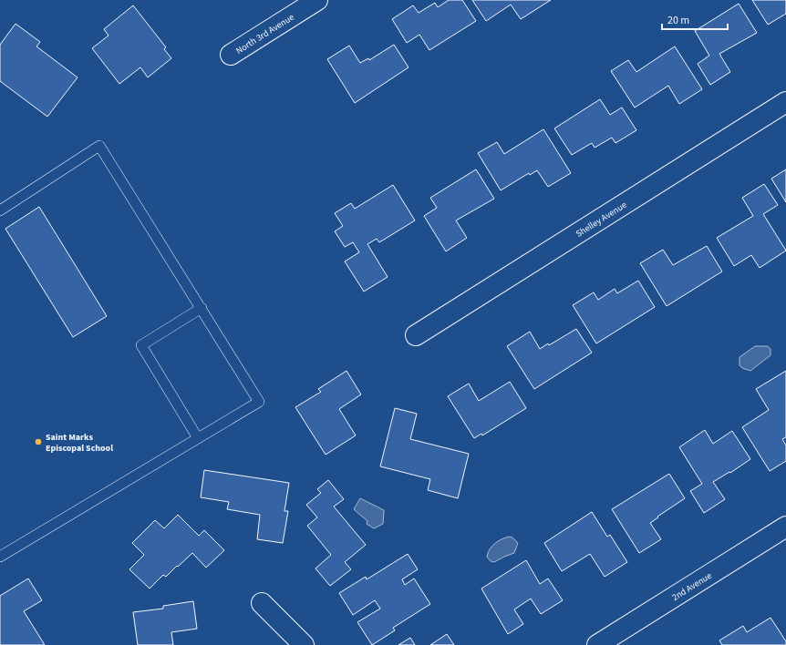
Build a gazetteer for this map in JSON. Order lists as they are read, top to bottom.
{
  "streets": {
    "street": ["North 3rd Avenue", "Shelley Avenue", "2nd Avenue"]
  },
  "places": ["Saint Marks Episcopal School"],
  "scale_bar": "20 m"
}
